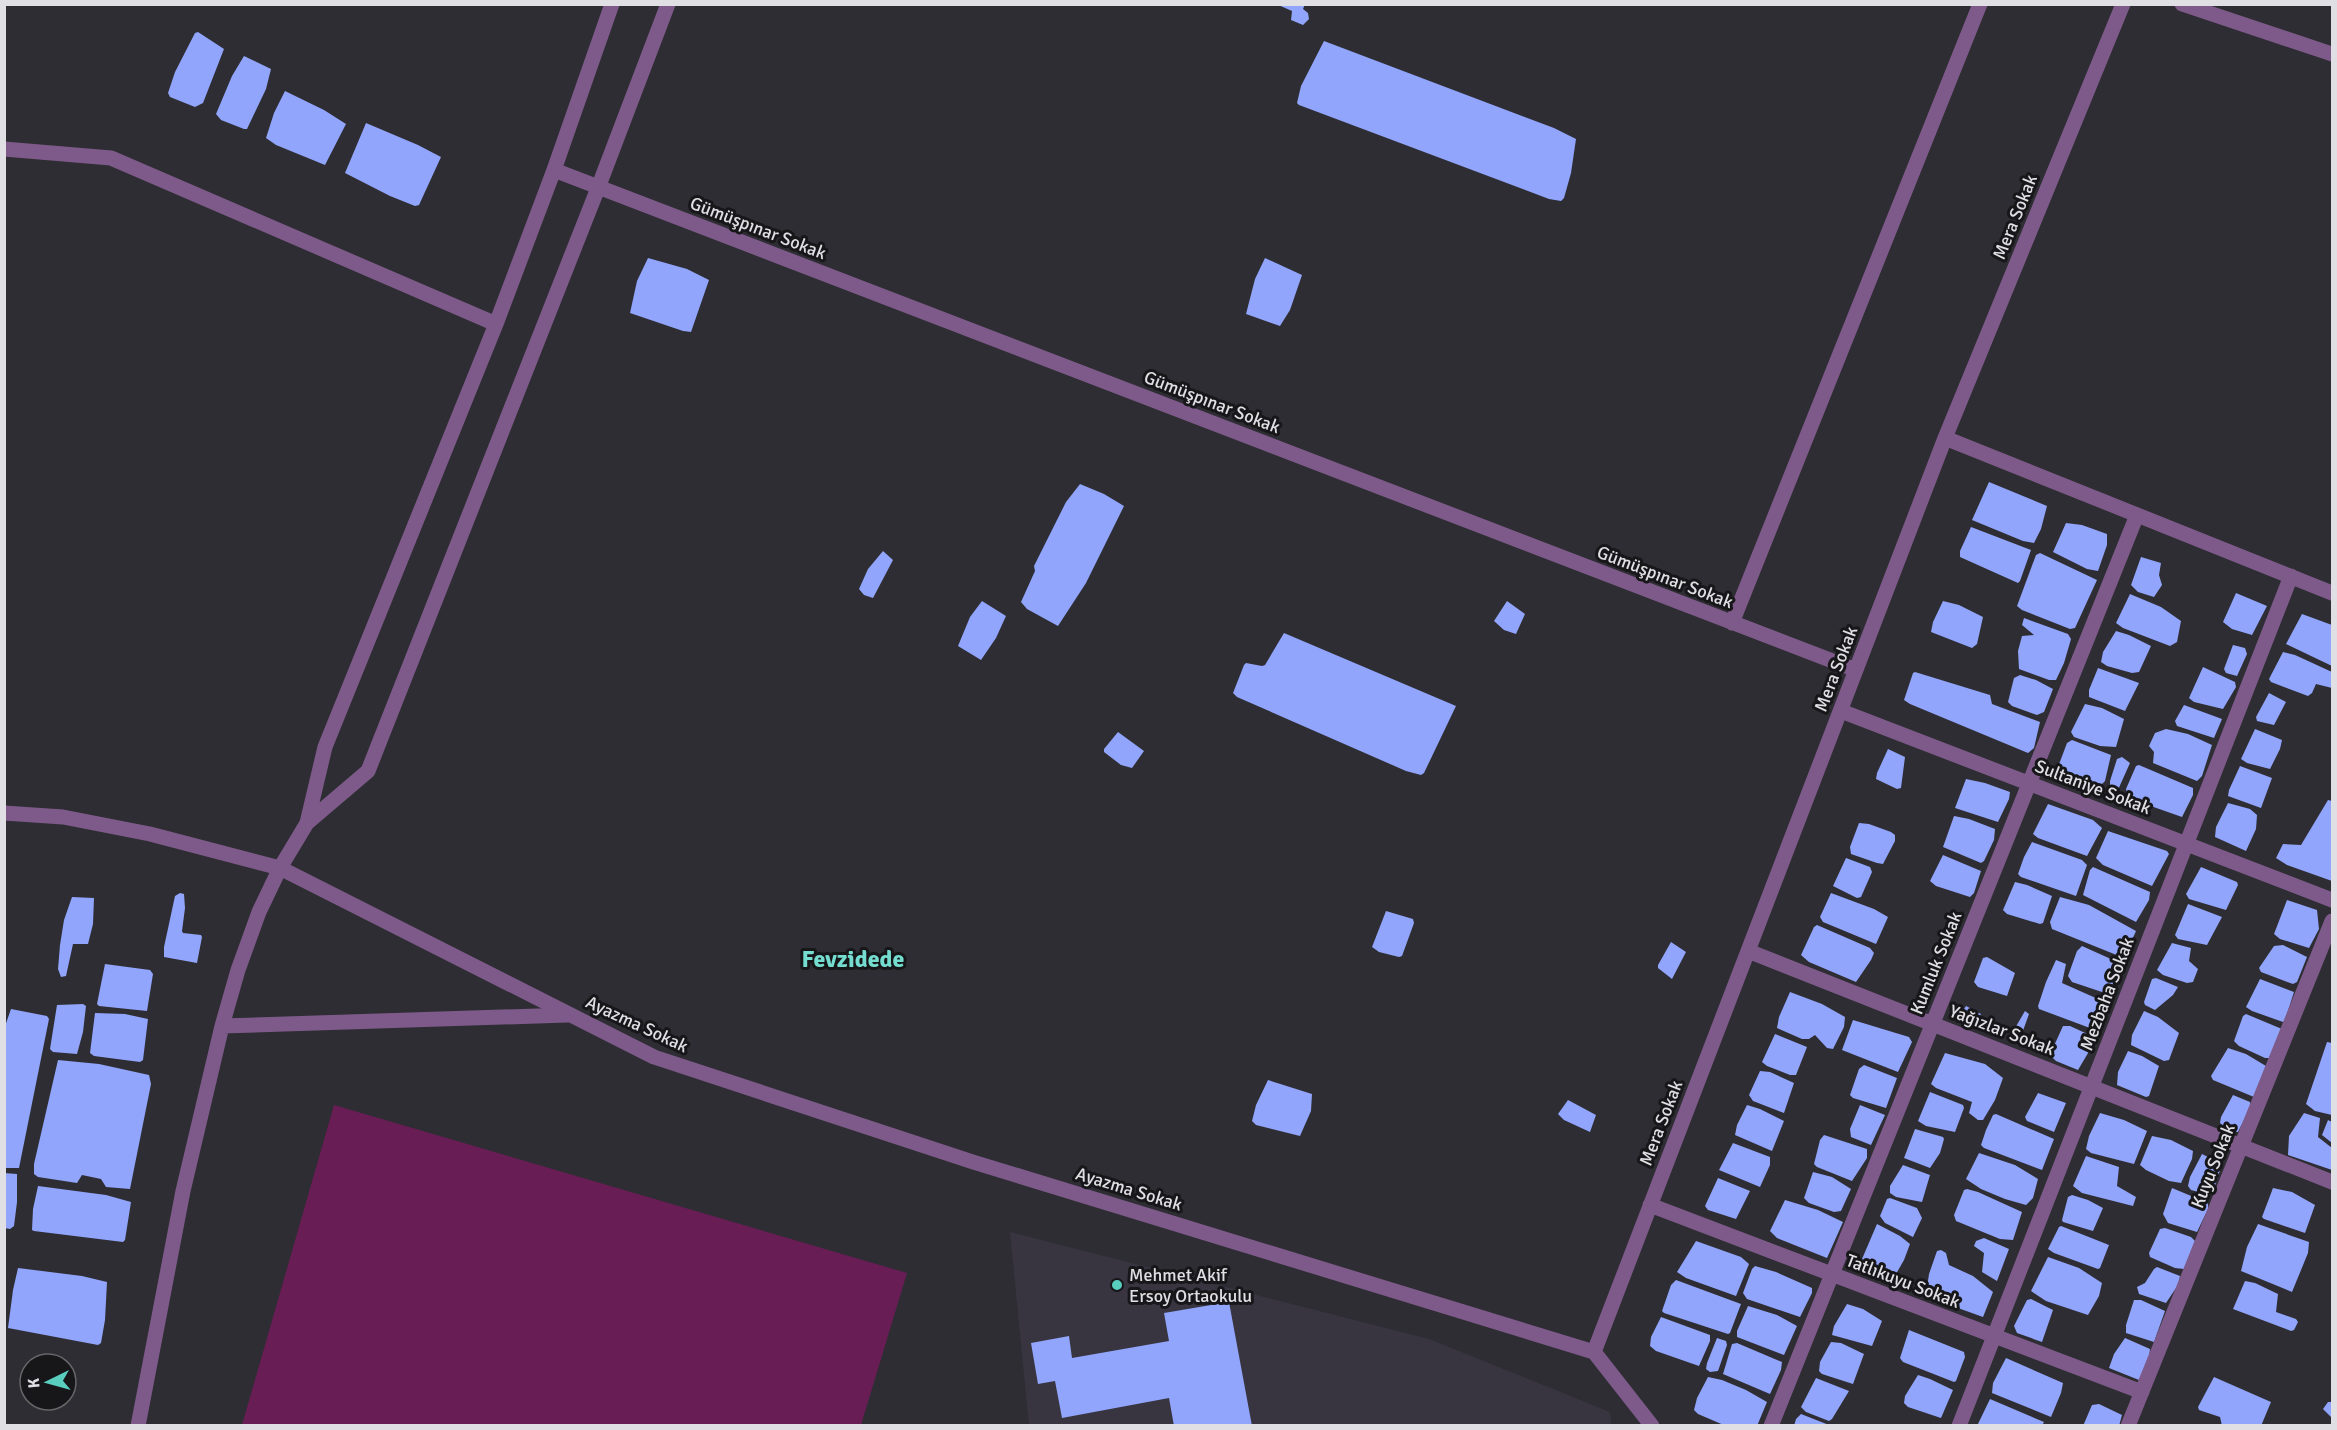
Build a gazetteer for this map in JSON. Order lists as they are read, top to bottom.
{
  "streets": {
    "street": [
      "Mera Sokak",
      "Gümüşpınar Sokak",
      "Sultaniye Sokak",
      "Kumluk Sokak",
      "Mezbaha Sokak",
      "Ayazma Sokak",
      "Yağızlar Sokak",
      "Kuyu Sokak",
      "Tatlıkuyu Sokak"
    ]
  },
  "crossings": [
    ["Mera Sokak", "Gümüşpınar Sokak"],
    ["Mera Sokak", "Sultaniye Sokak"],
    ["Mera Sokak", "Ayazma Sokak"],
    ["Mera Sokak", "Yağızlar Sokak"],
    ["Mera Sokak", "Tatlıkuyu Sokak"],
    ["Sultaniye Sokak", "Kumluk Sokak"],
    ["Sultaniye Sokak", "Mezbaha Sokak"],
    ["Kumluk Sokak", "Yağızlar Sokak"],
    ["Kumluk Sokak", "Tatlıkuyu Sokak"],
    ["Mezbaha Sokak", "Yağızlar Sokak"],
    ["Mezbaha Sokak", "Tatlıkuyu Sokak"],
    ["Yağızlar Sokak", "Kuyu Sokak"],
    ["Kuyu Sokak", "Tatlıkuyu Sokak"]
  ],
  "districts": ["Fevzidede"],
  "places": ["Mehmet Akif Ersoy Ortaokulu"],
  "north": "left"
}
